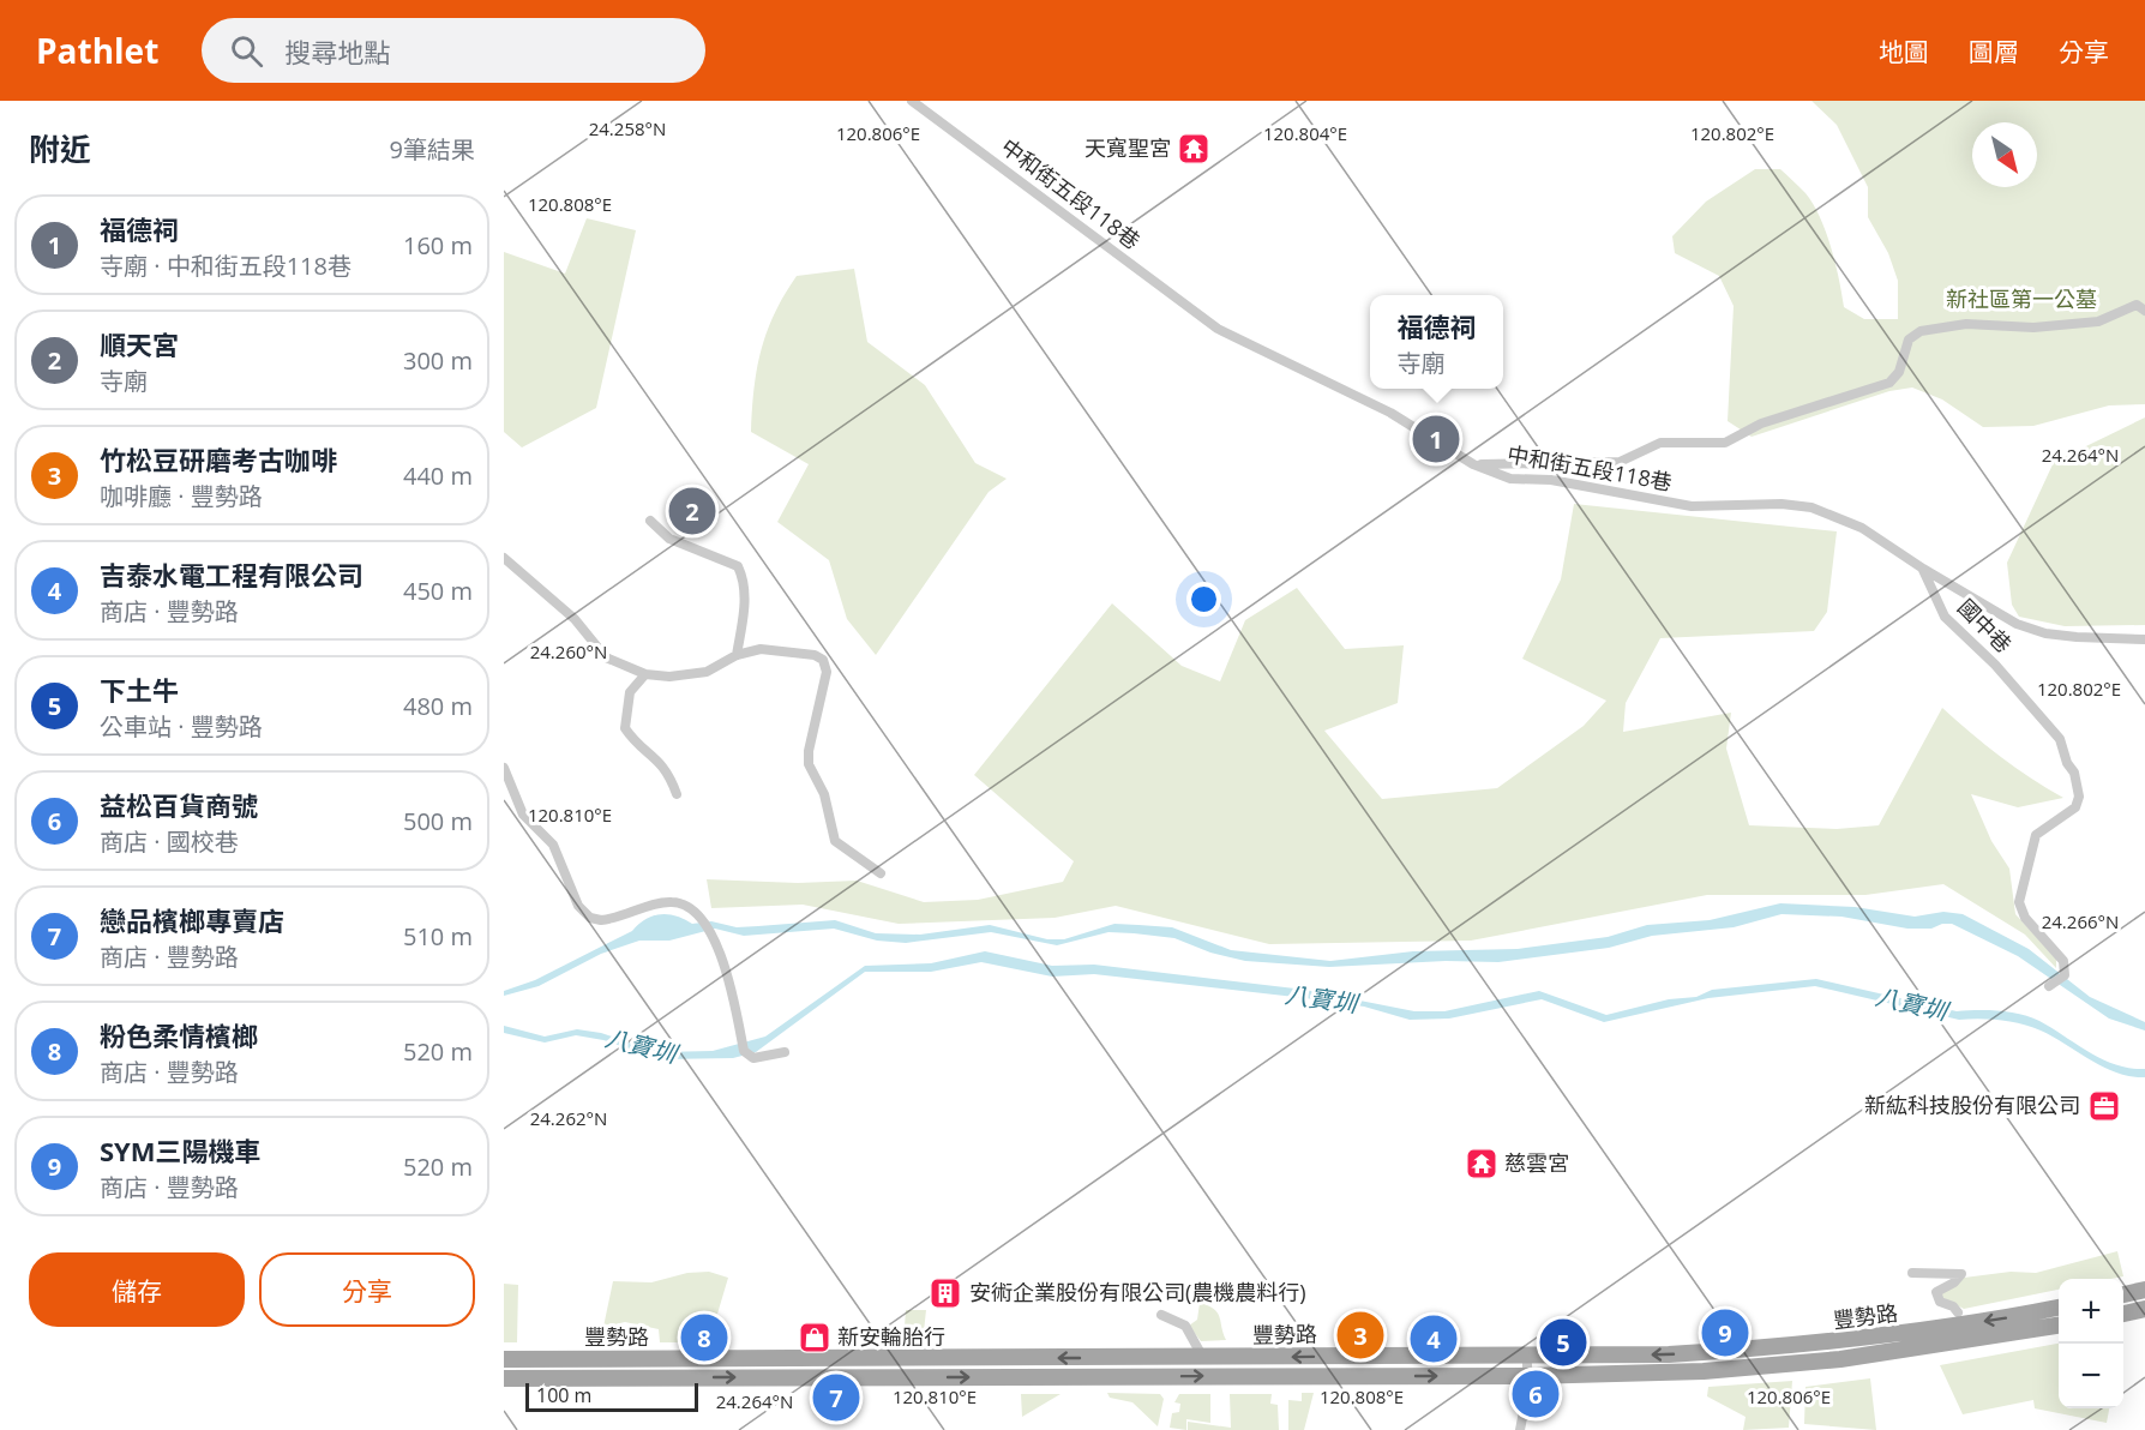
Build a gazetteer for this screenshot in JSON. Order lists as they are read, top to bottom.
{
  "streets": {
    "main road": ["豐勢路"],
    "street": ["中和街五段118巷", "國中巷"]
  },
  "crossings": [
    ["中和街五段118巷", "國中巷"]
  ],
  "water": ["八寶圳"],
  "parks": ["新社區第一公墓"],
  "places": {
    "temple": ["天寬聖宮", "慈雲宮"],
    "office": ["新紘科技股份有限公司"],
    "building": ["安術企業股份有限公司(農機農料行)"],
    "shop": ["新安輪胎行"]
  },
  "scale_bar": "100 m",
  "north": "bottom right",
  "page": {
    "header": "Pathlet",
    "search": "搜尋地點",
    "nav": ["地圖", "圖層", "分享"],
    "heading": ["附近", "9筆結果"],
    "list": [
      {
        "mark": "1",
        "name": "福德祠",
        "note": "寺廟 · 中和街五段118巷",
        "value": "160 m"
      },
      {
        "mark": "2",
        "name": "順天宮",
        "note": "寺廟",
        "value": "300 m"
      },
      {
        "mark": "3",
        "name": "竹松豆研磨考古咖啡",
        "note": "咖啡廳 · 豐勢路",
        "value": "440 m"
      },
      {
        "mark": "4",
        "name": "吉泰水電工程有限公司",
        "note": "商店 · 豐勢路",
        "value": "450 m"
      },
      {
        "mark": "5",
        "name": "下土牛",
        "note": "公車站 · 豐勢路",
        "value": "480 m"
      },
      {
        "mark": "6",
        "name": "益松百貨商號",
        "note": "商店 · 國校巷",
        "value": "500 m"
      },
      {
        "mark": "7",
        "name": "戀品檳榔專賣店",
        "note": "商店 · 豐勢路",
        "value": "510 m"
      },
      {
        "mark": "8",
        "name": "粉色柔情檳榔",
        "note": "商店 · 豐勢路",
        "value": "520 m"
      },
      {
        "mark": "9",
        "name": "SYM三陽機車",
        "note": "商店 · 豐勢路",
        "value": "520 m"
      }
    ],
    "popup": ["福德祠", "寺廟"],
    "pins": [
      "1",
      "2",
      "9",
      "3",
      "8",
      "4",
      "5",
      "6",
      "7"
    ],
    "buttons": ["儲存", "分享"],
    "map_buttons": ["+", "−"],
    "scale": "100 m"
  },
  "coordinates": [
    "24.258°N",
    "120.806°E",
    "120.804°E",
    "120.802°E",
    "120.808°E",
    "24.264°N",
    "24.260°N",
    "120.810°E",
    "24.266°N",
    "24.262°N"
  ]
}
